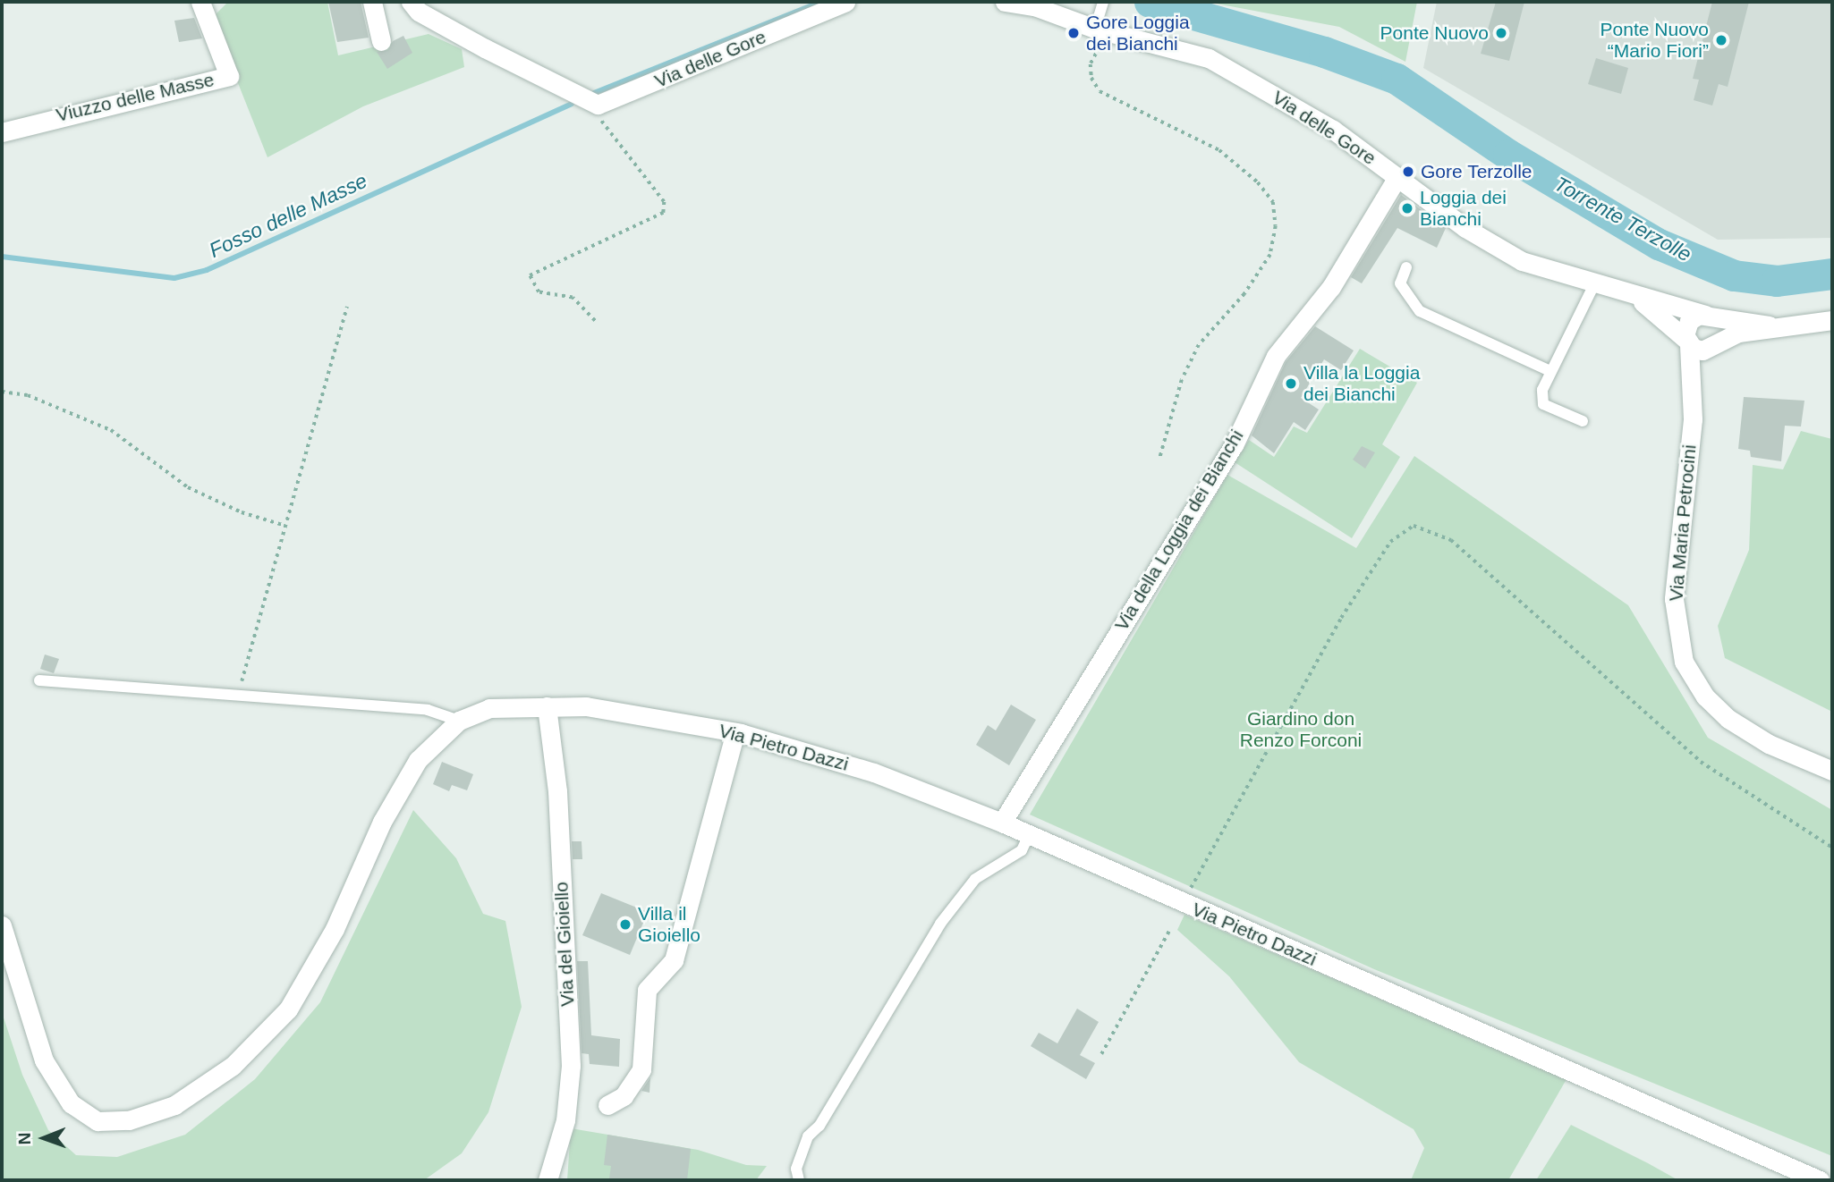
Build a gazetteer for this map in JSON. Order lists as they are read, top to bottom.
{
  "streets": {
    "street": [
      "Via delle Gore",
      "Viuzzo delle Masse",
      "Via Maria Petrocini",
      "Via della Loggia dei Bianchi",
      "Via Pietro Dazzi",
      "Via del Gioiello"
    ]
  },
  "crossings": [
    ["Via delle Gore", "Via Maria Petrocini"],
    ["Via delle Gore", "Via della Loggia dei Bianchi"],
    ["Via della Loggia dei Bianchi", "Via Pietro Dazzi"],
    ["Via Pietro Dazzi", "Via del Gioiello"]
  ],
  "water": ["Fosso delle Masse", "Torrente Terzolle"],
  "parks": ["Giardino don Renzo Forconi"],
  "places": [
    "Gore Loggia dei Bianchi",
    "Ponte Nuovo",
    "Ponte Nuovo “Mario Fiori”",
    "Gore Terzolle",
    "Loggia dei Bianchi",
    "Villa la Loggia dei Bianchi",
    "Villa il Gioiello"
  ],
  "north": "left"
}
